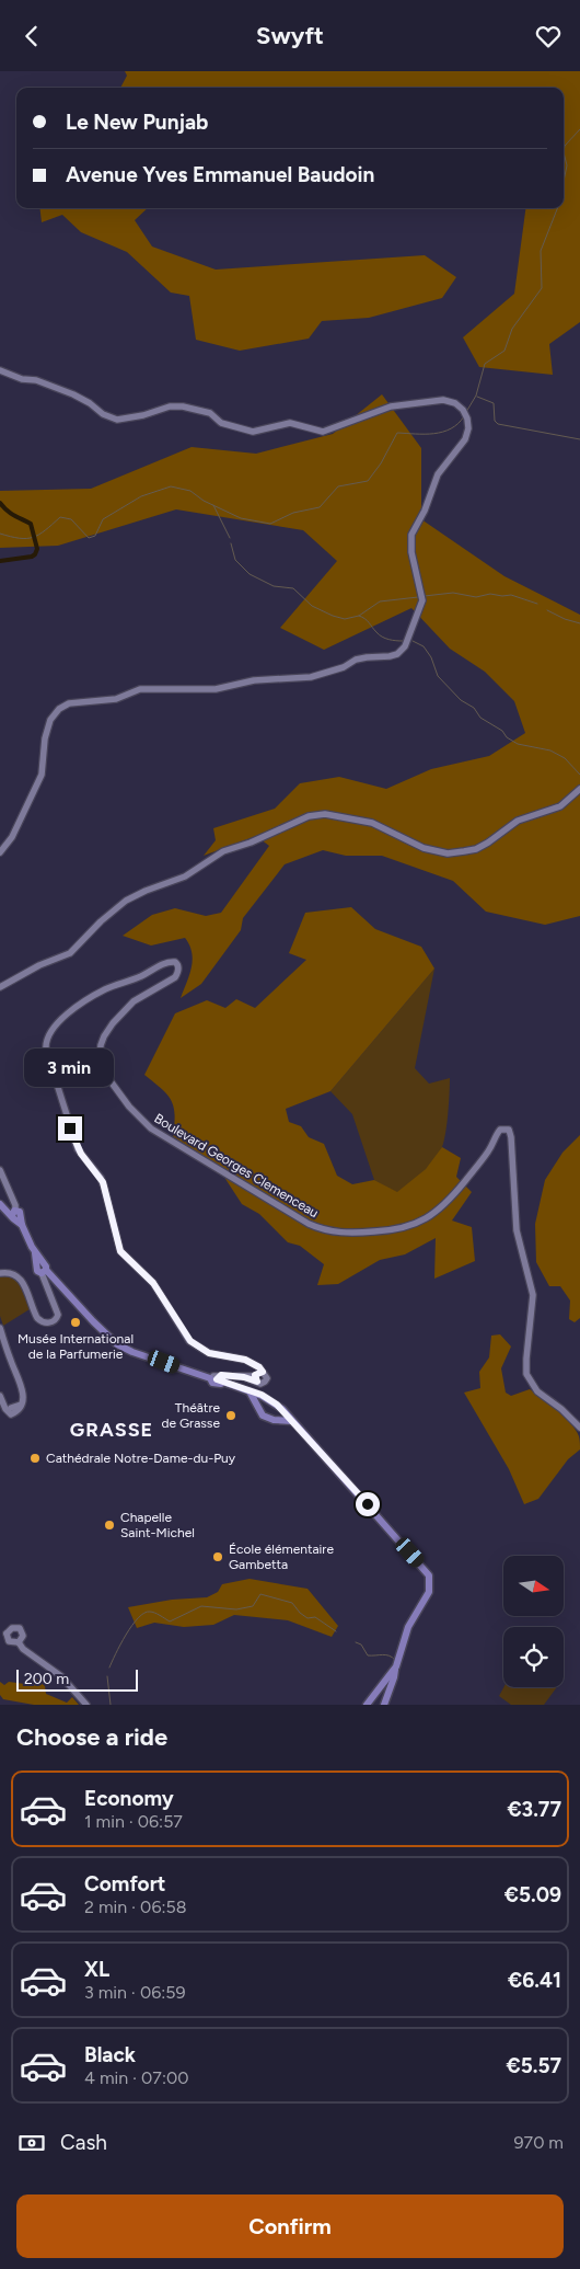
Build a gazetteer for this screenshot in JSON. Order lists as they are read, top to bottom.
{
  "streets": {
    "main road": ["Boulevard Georges Clemenceau"]
  },
  "districts": ["GRASSE"],
  "places": [
    "Musée International de la Parfumerie",
    "Théâtre de Grasse",
    "Cathédrale Notre-Dame-du-Puy",
    "Chapelle Saint-Michel",
    "École élémentaire Gambetta"
  ],
  "scale_bar": "200 m",
  "north": "right",
  "page": {
    "header": "Swyft",
    "banner": ["Le New Punjab", "Avenue Yves Emmanuel Baudoin"],
    "bubble": "3 min",
    "scale": "200 m",
    "heading": "Choose a ride",
    "list": [
      {
        "name": "Economy",
        "note": "1 min · 06:57",
        "value": "€3.77"
      },
      {
        "name": "Comfort",
        "note": "2 min · 06:58",
        "value": "€5.09"
      },
      {
        "name": "XL",
        "note": "3 min · 06:59",
        "value": "€6.41"
      },
      {
        "name": "Black",
        "note": "4 min · 07:00",
        "value": "€5.57"
      }
    ],
    "pay": ["Cash", "970 m"],
    "buttons": "Confirm"
  }
}
